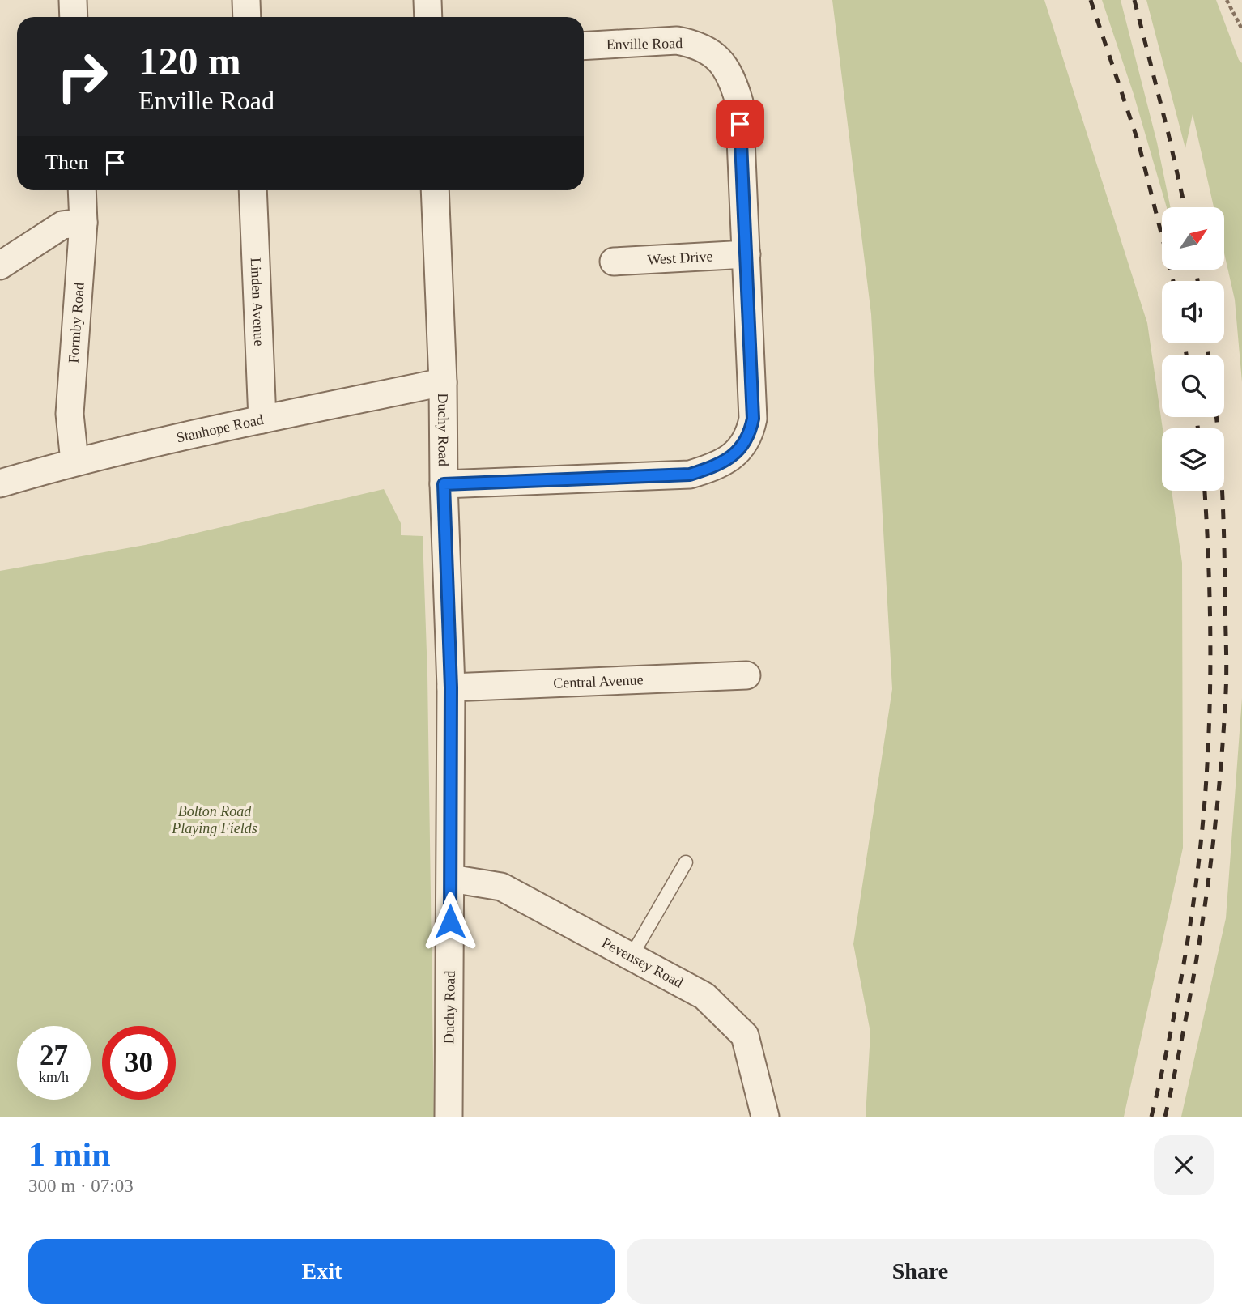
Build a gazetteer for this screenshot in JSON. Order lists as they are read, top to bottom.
{
  "streets": {
    "street": [
      "Enville Road",
      "West Drive",
      "Linden Avenue",
      "Formby Road",
      "Stanhope Road",
      "Duchy Road",
      "Central Avenue",
      "Pevensey Road"
    ]
  },
  "crossings": [
    ["Enville Road", "West Drive"],
    ["Enville Road", "Duchy Road"],
    ["Linden Avenue", "Stanhope Road"],
    ["Formby Road", "Stanhope Road"],
    ["Stanhope Road", "Duchy Road"],
    ["Duchy Road", "Central Avenue"],
    ["Duchy Road", "Pevensey Road"]
  ],
  "parks": ["Bolton Road Playing Fields"],
  "north": "top right",
  "page": {
    "turn": ["120 m", "Enville Road"],
    "then": "Then",
    "speed": "27 km/h",
    "limit": "30",
    "heading": ["1 min", "300 m · 07:03"],
    "buttons": ["Exit", "Share"]
  }
}
